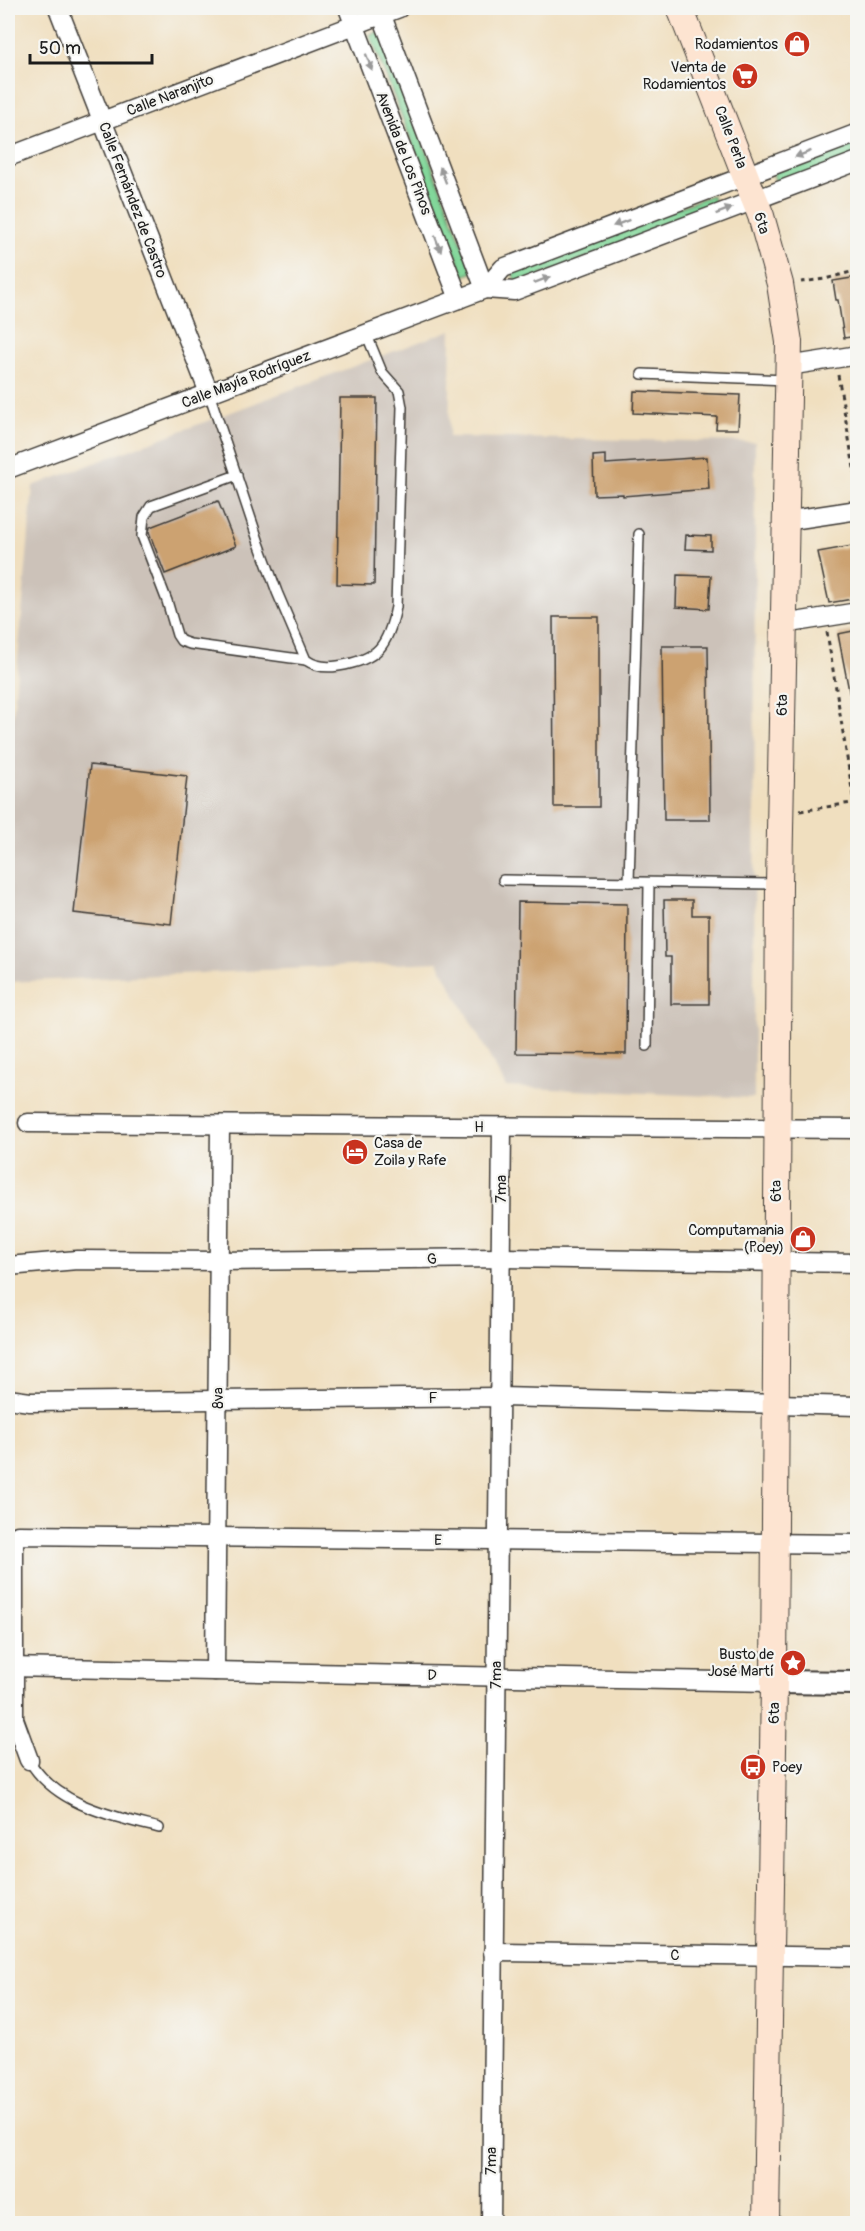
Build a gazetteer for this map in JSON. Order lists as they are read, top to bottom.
{
  "streets": {
    "main road": ["Calle Perla", "6ta"],
    "street": [
      "Calle Naranjito",
      "Avenida de Los Pinos",
      "Calle Fernández de Castro",
      "Calle Mayía Rodríguez",
      "H",
      "7ma",
      "G",
      "8va",
      "F",
      "E",
      "D",
      "C"
    ]
  },
  "crossings": [
    ["Calle Naranjito", "Avenida de Los Pinos"],
    ["Calle Naranjito", "Calle Fernández de Castro"],
    ["Calle Perla", "6ta"],
    ["Calle Perla", "Calle Mayía Rodríguez"],
    ["Avenida de Los Pinos", "Calle Mayía Rodríguez"],
    ["Calle Fernández de Castro", "Calle Mayía Rodríguez"],
    ["6ta", "Calle Mayía Rodríguez"],
    ["6ta", "H"],
    ["6ta", "G"],
    ["6ta", "F"],
    ["6ta", "E"],
    ["6ta", "D"],
    ["6ta", "C"],
    ["H", "7ma"],
    ["H", "8va"],
    ["7ma", "G"],
    ["7ma", "F"],
    ["7ma", "E"],
    ["7ma", "D"],
    ["7ma", "C"],
    ["G", "8va"],
    ["8va", "F"],
    ["8va", "E"],
    ["8va", "D"],
    ["E", "D"]
  ],
  "places": {
    "shop": ["Rodamientos", "Computamania (Poey)"],
    "supermarket": ["Venta de Rodamientos"],
    "hotel": ["Casa de Zoila y Rafe"],
    "place": ["Busto de José Martí"],
    "bus stop": ["Poey"]
  },
  "scale_bar": "50 m"
}
